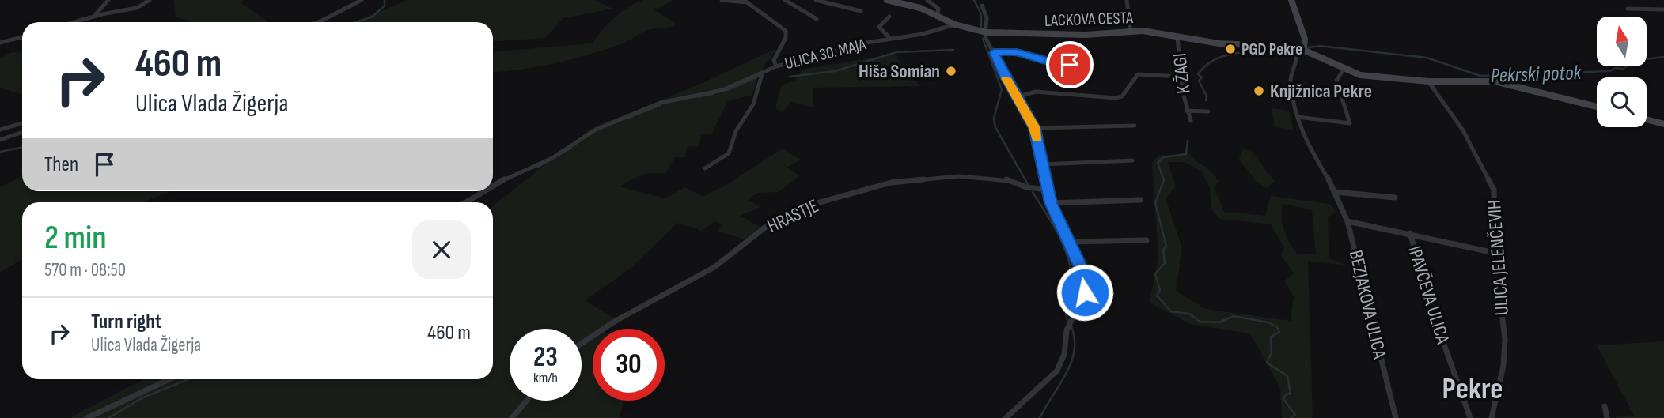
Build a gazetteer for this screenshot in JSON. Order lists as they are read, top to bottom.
{
  "streets": {
    "street": [
      "LACKOVA CESTA",
      "ULICA 30. MAJA",
      "K ŽAGI",
      "HRASTJE",
      "ULICA JELENČEVIH",
      "IPAVČEVA ULICA",
      "BEZJAKOVA ULICA"
    ]
  },
  "crossings": [
    ["LACKOVA CESTA", "ULICA 30. MAJA"],
    ["LACKOVA CESTA", "K ŽAGI"],
    ["LACKOVA CESTA", "BEZJAKOVA ULICA"],
    ["ULICA JELENČEVIH", "IPAVČEVA ULICA"],
    ["IPAVČEVA ULICA", "BEZJAKOVA ULICA"]
  ],
  "districts": ["Pekre"],
  "water": ["Pekrski potok"],
  "places": ["PGD Pekre", "Hiša Somian", "Knjižnica Pekre"],
  "north": "top",
  "page": {
    "turn": ["460 m", "Ulica Vlada Žigerja"],
    "then": "Then",
    "heading": ["2 min", "570 m · 08:50"],
    "list": [
      {
        "name": "Turn right",
        "note": "Ulica Vlada Žigerja",
        "value": "460 m"
      }
    ],
    "speed": "23 km/h",
    "limit": "30"
  }
}
